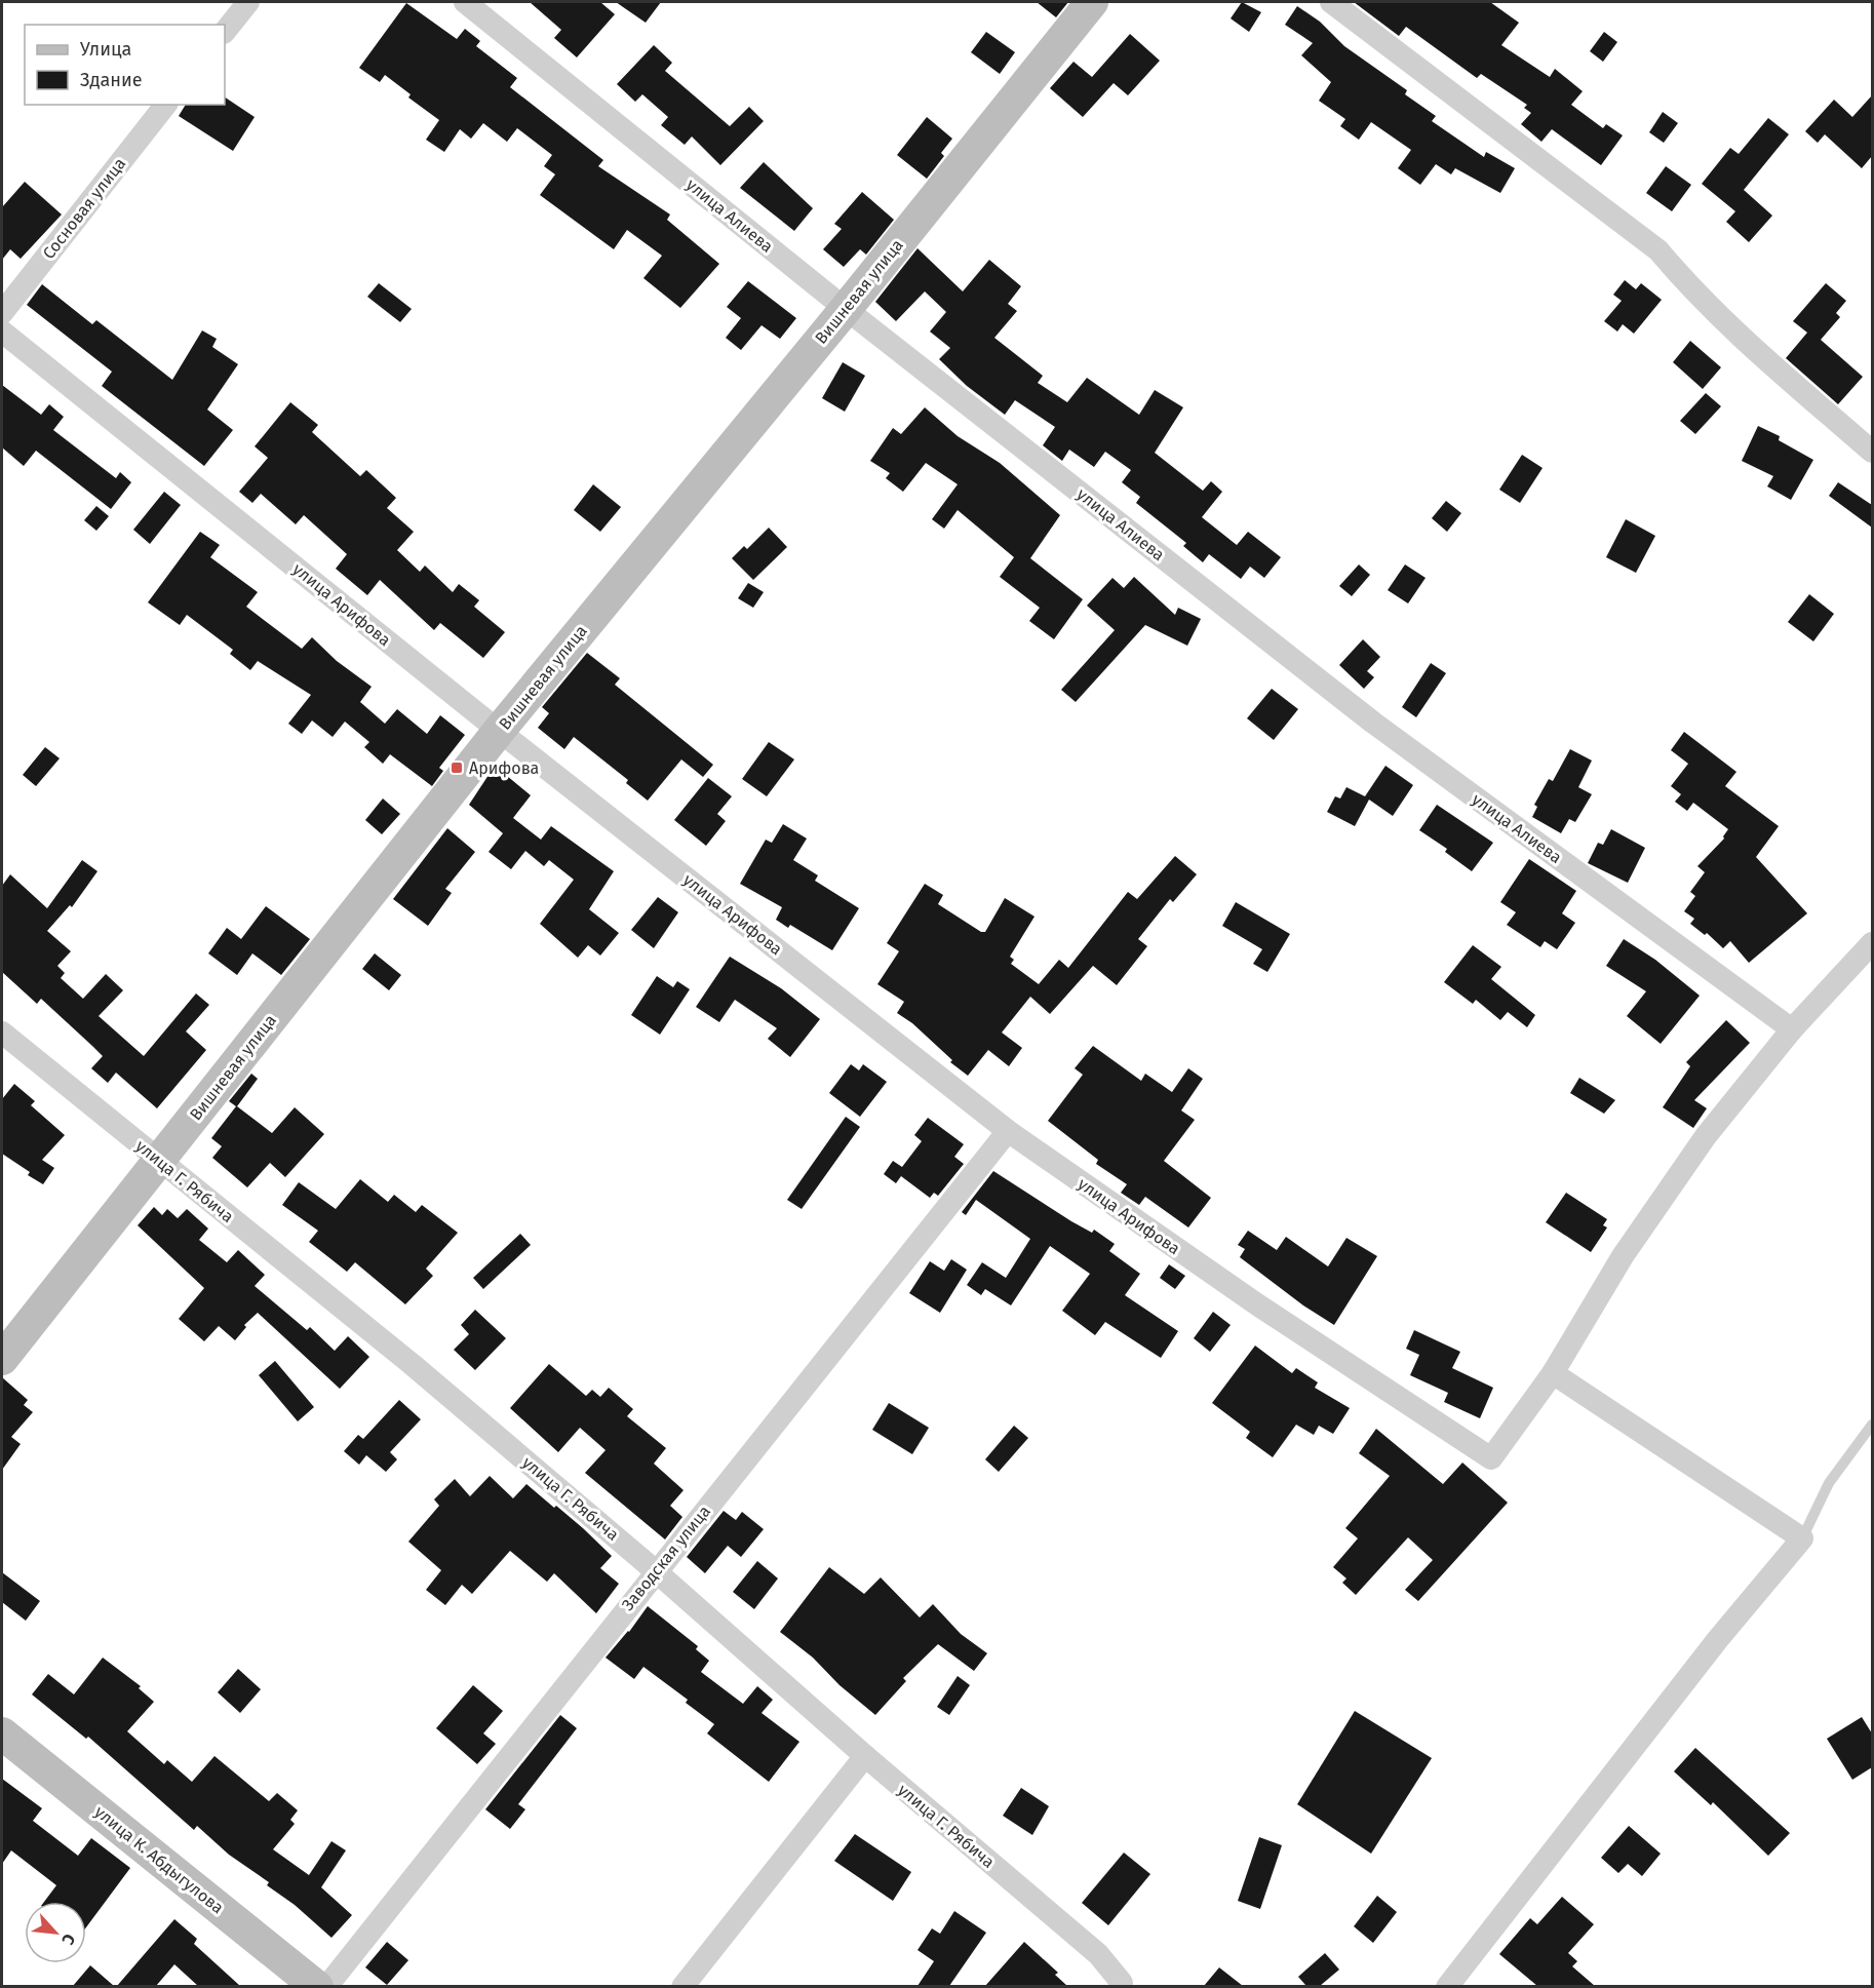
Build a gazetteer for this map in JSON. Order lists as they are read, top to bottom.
{
  "streets": {
    "street": [
      "Сосновая улица",
      "улица Алиева",
      "Вишневая улица",
      "улица Арифова",
      "улица Г. Рябича",
      "Заводская улица",
      "улица К. Абдыгулова"
    ]
  },
  "crossings": [
    ["улица Алиева", "Вишневая улица"],
    ["Вишневая улица", "улица Арифова"],
    ["Вишневая улица", "улица Г. Рябича"],
    ["улица Арифова", "Заводская улица"],
    ["улица Г. Рябича", "Заводская улица"]
  ],
  "places": {
    "transit": ["Арифова"]
  },
  "legend": ["Улица", "Здание"],
  "north": "bottom right"
}
